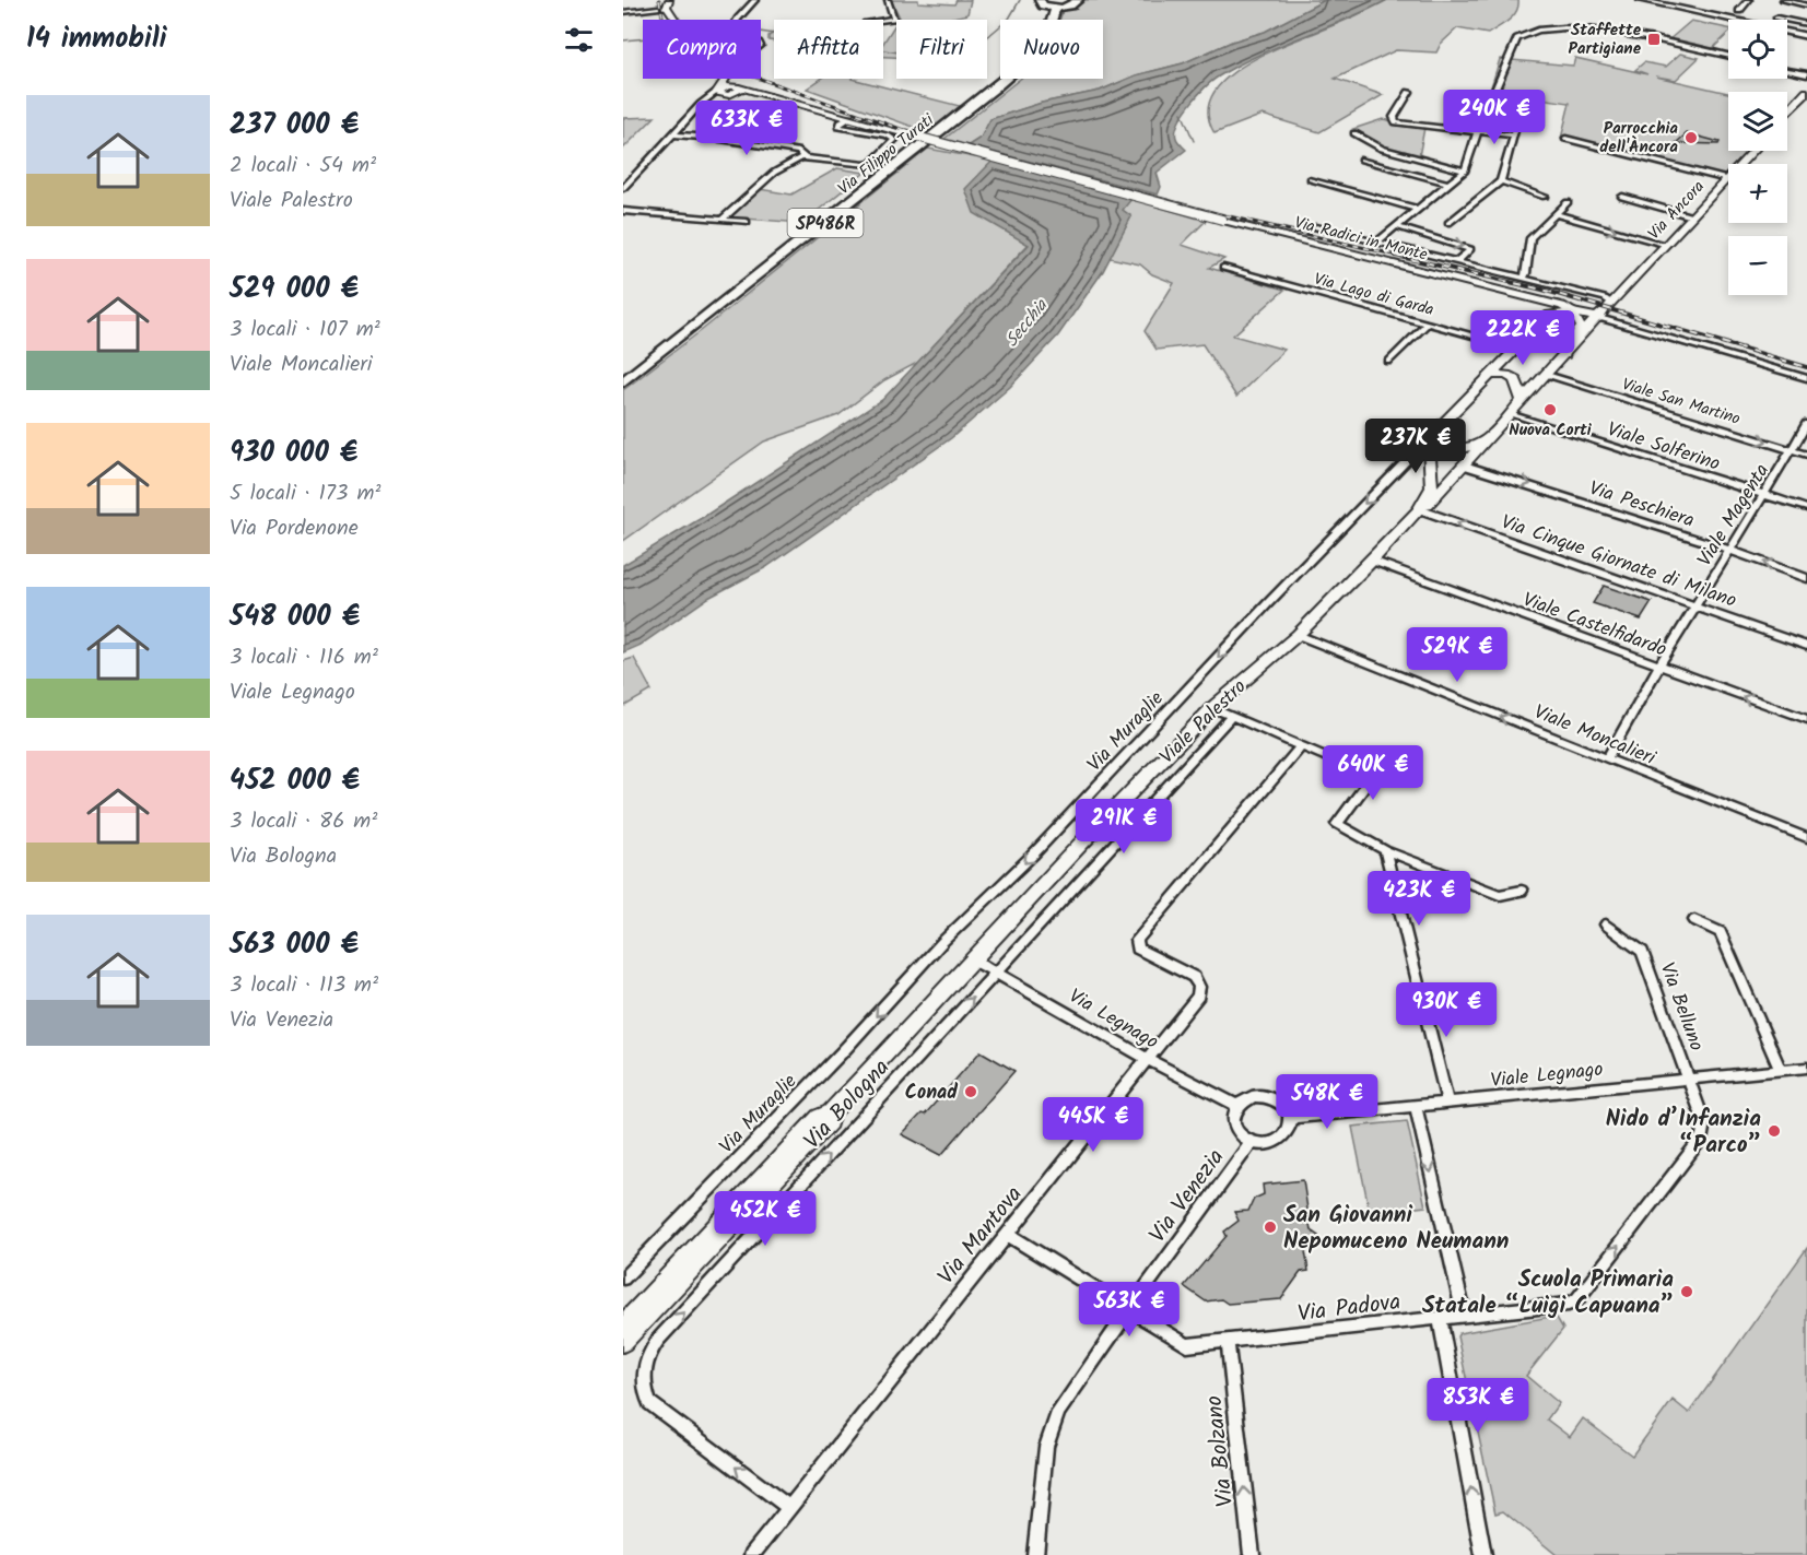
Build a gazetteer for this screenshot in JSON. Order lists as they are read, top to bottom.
{
  "streets": {
    "main road": [
      "Via Filippo Turati",
      "Via Ancora",
      "SP486R",
      "Via Radici in Monte",
      "Viale Palestro",
      "Via Muraglie"
    ],
    "street": [
      "Via Lago di Garda",
      "Viale San Martino",
      "Viale Solferino",
      "Via Peschiera",
      "Viale Magenta",
      "Via Cinque Giornate di Milano",
      "Viale Castelfidardo",
      "Viale Moncalieri",
      "Via Belluno",
      "Via Legnago",
      "Viale Legnago",
      "Via Bologna",
      "Via Venezia",
      "Via Mantova",
      "Via Padova",
      "Via Bolzano"
    ]
  },
  "crossings": [
    ["Via Ancora", "Via Radici in Monte"],
    ["Via Ancora", "Viale Palestro"],
    ["Via Radici in Monte", "Viale Palestro"],
    ["Via Lago di Garda", "Via Muraglie"],
    ["Viale San Martino", "Viale Magenta"],
    ["Viale San Martino", "Viale Palestro"],
    ["Viale Solferino", "Viale Magenta"],
    ["Viale Solferino", "Viale Palestro"],
    ["Via Peschiera", "Viale Magenta"],
    ["Via Peschiera", "Viale Palestro"],
    ["Viale Magenta", "Via Cinque Giornate di Milano"],
    ["Viale Magenta", "Viale Castelfidardo"],
    ["Viale Magenta", "Viale Moncalieri"],
    ["Via Cinque Giornate di Milano", "Viale Palestro"],
    ["Viale Castelfidardo", "Viale Palestro"],
    ["Viale Palestro", "Via Muraglie"],
    ["Viale Palestro", "Viale Moncalieri"],
    ["Viale Palestro", "Via Legnago"],
    ["Via Belluno", "Viale Legnago"],
    ["Via Belluno", "Via Padova"],
    ["Via Legnago", "Viale Legnago"],
    ["Via Legnago", "Via Bologna"],
    ["Via Legnago", "Via Venezia"],
    ["Via Legnago", "Via Mantova"],
    ["Viale Legnago", "Via Venezia"],
    ["Viale Legnago", "Via Padova"],
    ["Via Bologna", "Via Mantova"],
    ["Via Venezia", "Via Padova"],
    ["Via Mantova", "Via Padova"],
    ["Via Padova", "Via Bolzano"]
  ],
  "one_way": [
    "Viale San Martino",
    "Via Cinque Giornate di Milano",
    "Via Muraglie",
    "Viale Moncalieri",
    "Via Padova",
    "Via Bolzano"
  ],
  "water": ["Secchia"],
  "places": {
    "transit": ["Staffette Partigiane"],
    "other": [
      "Parrocchia dell'Àncora",
      "Nuova Corti",
      "Conad",
      "Nido d’Infanzia “Parco”",
      "San Giovanni Nepomuceno Neumann",
      "Scuola Primaria Statale “Luigi Capuana”"
    ]
  },
  "page": {
    "heading": "14 immobili",
    "map_buttons": ["+", "−"],
    "chip": [
      "Compra",
      "Affitta",
      "Filtri",
      "Nuovo"
    ],
    "list": [
      {
        "name": "237 000 €",
        "note": "2 locali · 54 m² · Viale Palestro"
      },
      {
        "name": "529 000 €",
        "note": "3 locali · 107 m² · Viale Moncalieri"
      },
      {
        "name": "930 000 €",
        "note": "5 locali · 173 m² · Via Pordenone"
      },
      {
        "name": "548 000 €",
        "note": "3 locali · 116 m² · Viale Legnago"
      },
      {
        "name": "452 000 €",
        "note": "3 locali · 86 m² · Via Bologna"
      },
      {
        "name": "563 000 €",
        "note": "3 locali · 113 m² · Via Venezia"
      }
    ],
    "price": [
      "240K €",
      "633K €",
      "222K €",
      "237K €",
      "529K €",
      "640K €",
      "291K €",
      "423K €",
      "930K €",
      "548K €",
      "445K €",
      "452K €",
      "563K €",
      "853K €"
    ]
  }
}
